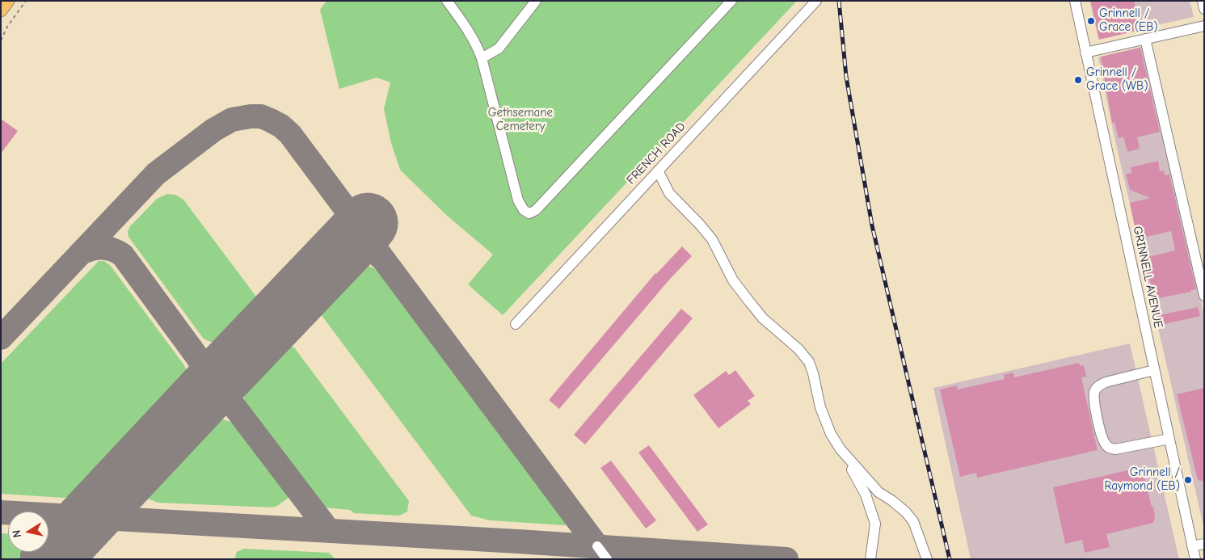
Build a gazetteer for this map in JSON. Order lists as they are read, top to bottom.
{
  "streets": {
    "street": ["FRENCH ROAD", "GRINNELL AVENUE"]
  },
  "parks": ["Gethsemane Cemetery"],
  "places": ["Grinnell / Grace (EB)", "Grinnell / Grace (WB)", "Grinnell / Raymond (EB)"],
  "north": "left"
}
